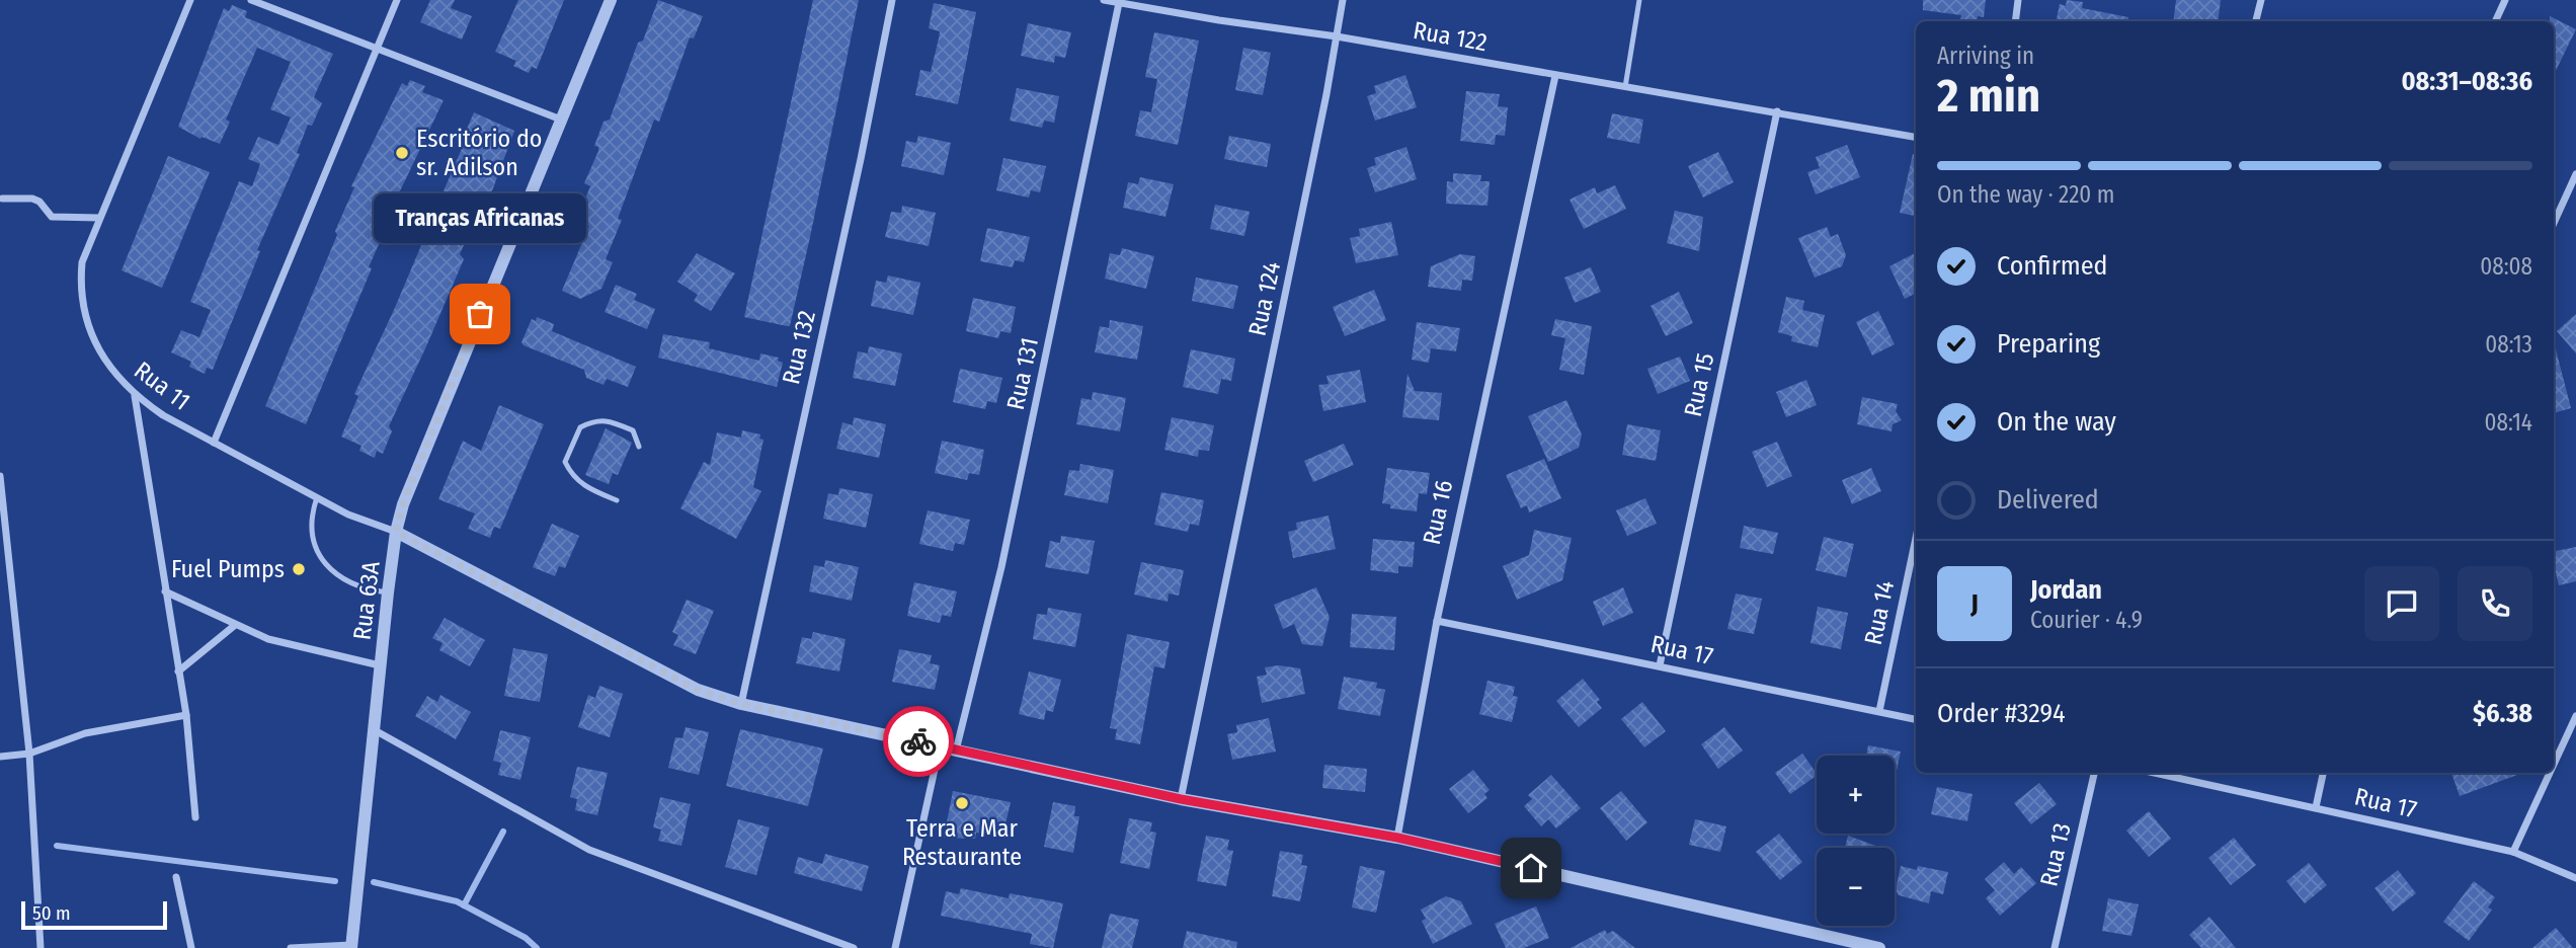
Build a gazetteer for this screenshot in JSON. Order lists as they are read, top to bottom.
{
  "streets": {
    "street": [
      "Rua 122",
      "Rua 124",
      "Rua 132",
      "Rua 131",
      "Rua 15",
      "Rua 11",
      "Rua 16",
      "Rua 63A",
      "Rua 14",
      "Rua 17",
      "Rua 13"
    ]
  },
  "crossings": [
    ["Rua 122", "Rua 124"],
    ["Rua 122", "Rua 16"],
    ["Rua 15", "Rua 17"],
    ["Rua 11", "Rua 63A"],
    ["Rua 16", "Rua 17"],
    ["Rua 14", "Rua 17"]
  ],
  "places": [
    "Escritório do sr. Adilson",
    "Tranças Africanas",
    "Fuel Pumps",
    "Terra e Mar Restaurante"
  ],
  "scale_bar": "50 m",
  "page": {
    "heading": ["2 min", "Arriving in", "08:31–08:36"],
    "panel": [
      "Jordan",
      "Courier · 4.9",
      "Order #3294",
      "$6.38"
    ],
    "bar": "On the way · 220 m",
    "bubble": "Tranças Africanas",
    "list": [
      ["Confirmed", "08:08"],
      ["Preparing", "08:13"],
      ["On the way", "08:14"],
      "Delivered"
    ],
    "round": "J",
    "map_buttons": ["+", "−"],
    "scale": "50 m"
  }
}
